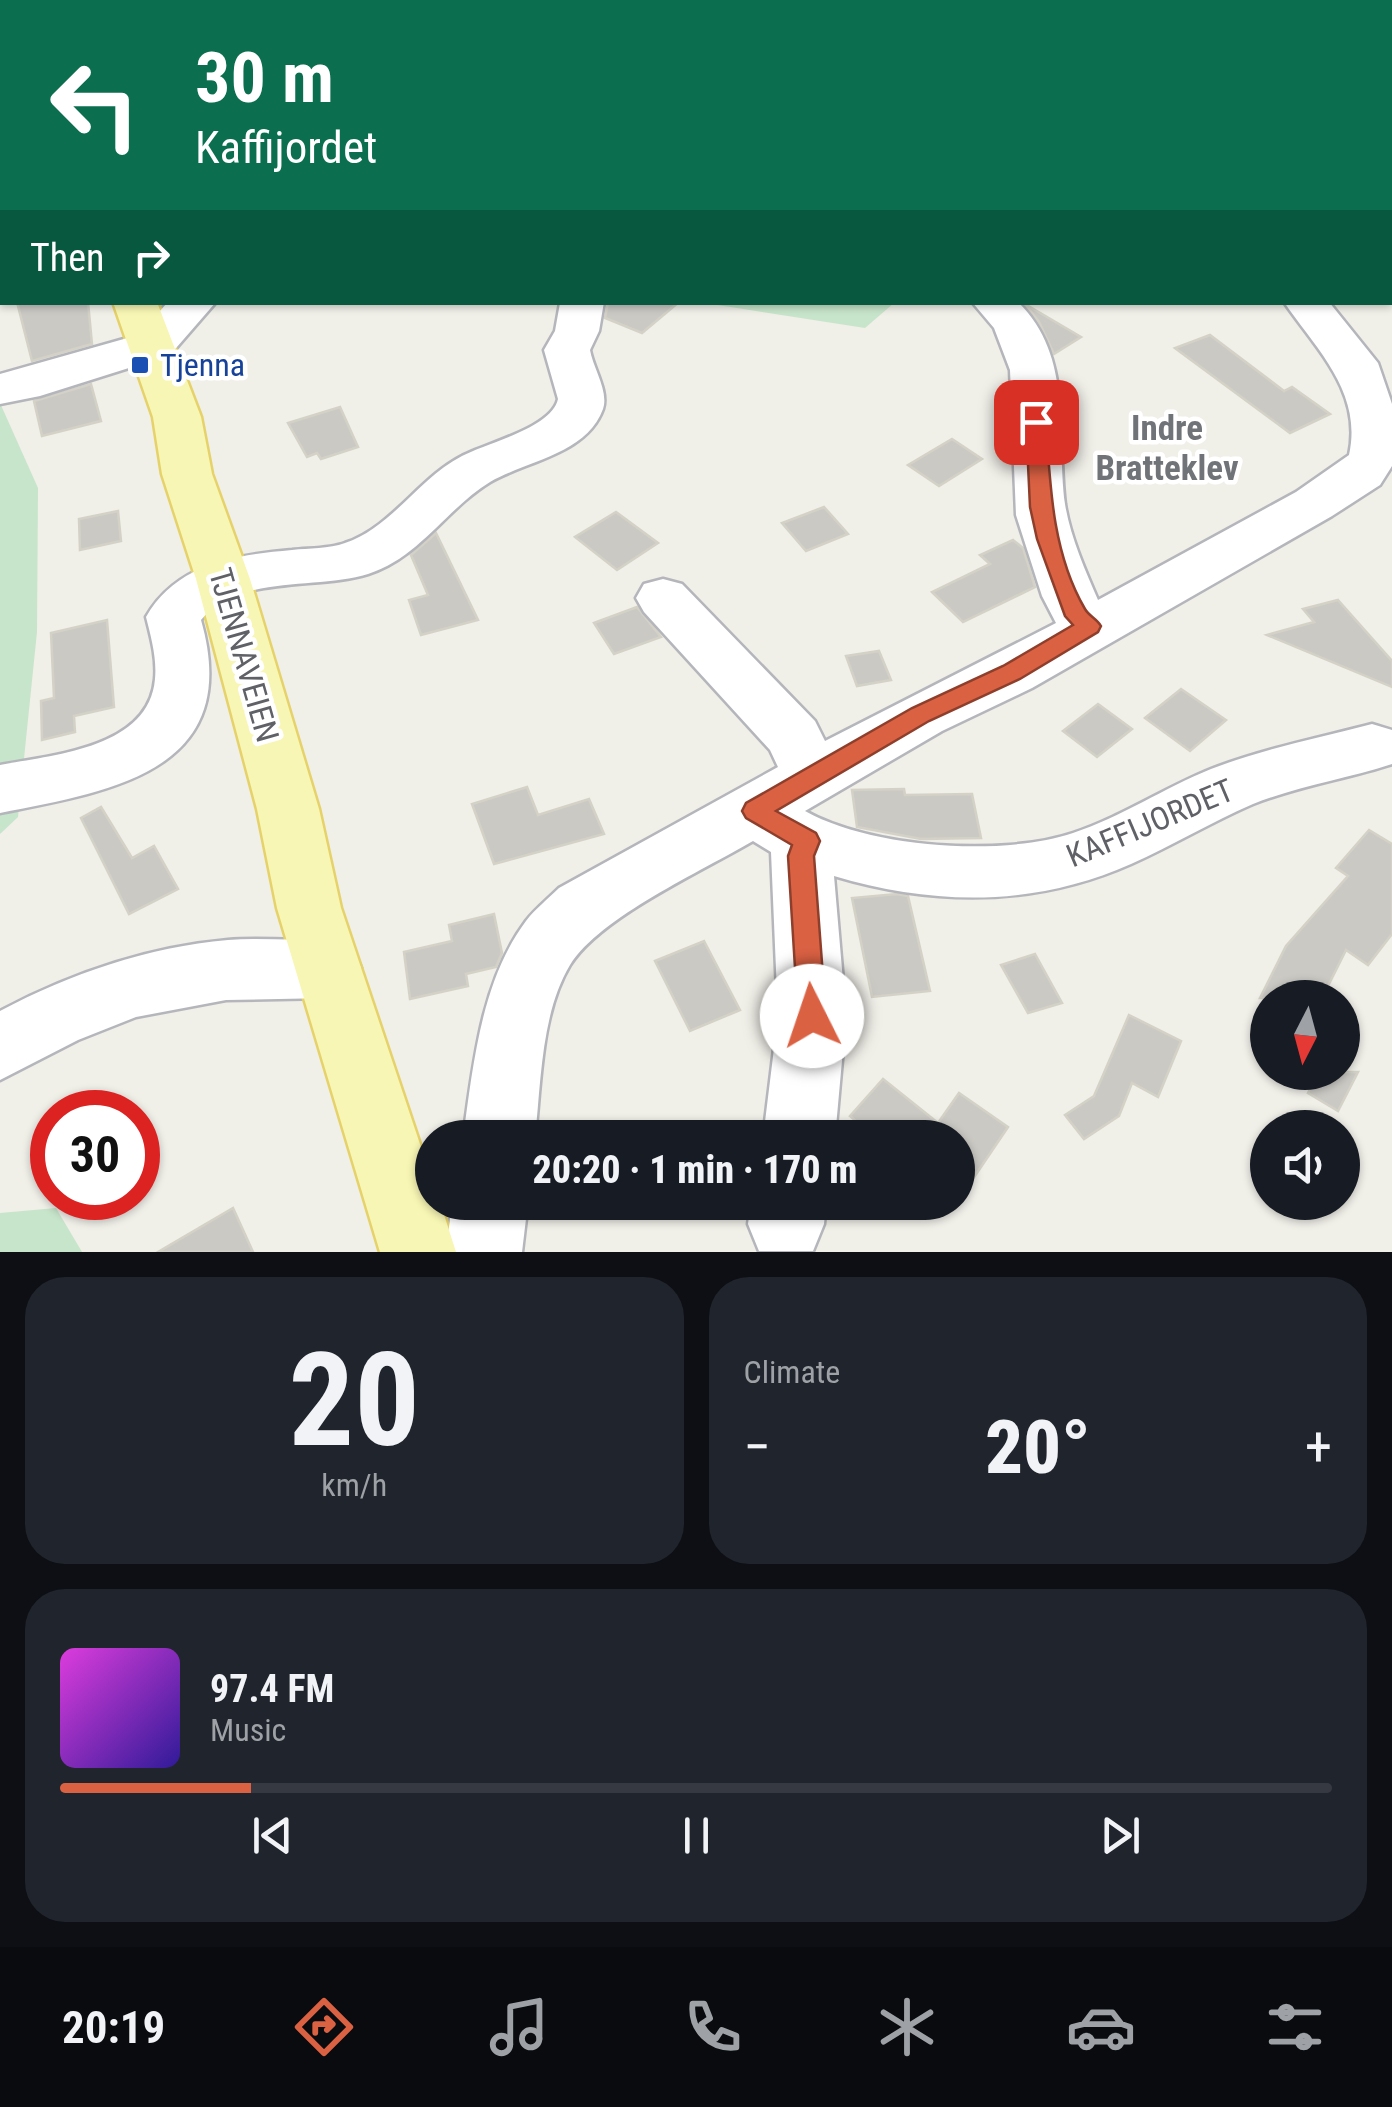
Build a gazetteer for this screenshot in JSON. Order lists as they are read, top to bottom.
{
  "streets": {
    "main road": ["TJENNAVEIEN"],
    "street": ["KAFFIJORDET"]
  },
  "districts": ["Indre Bratteklev"],
  "places": {
    "transit": ["Tjenna"]
  },
  "north": "bottom",
  "page": {
    "turn": ["30 m", "Kaffijordet"],
    "then": "Then",
    "limit": "30",
    "trip": "20:20 · 1 min · 170 m",
    "tile": [
      ["20", "km/h"],
      "Climate"
    ],
    "heat": ["−", "20°", "+"],
    "song": ["97.4 FM", "Music"],
    "tabs": "20:19"
  }
}
